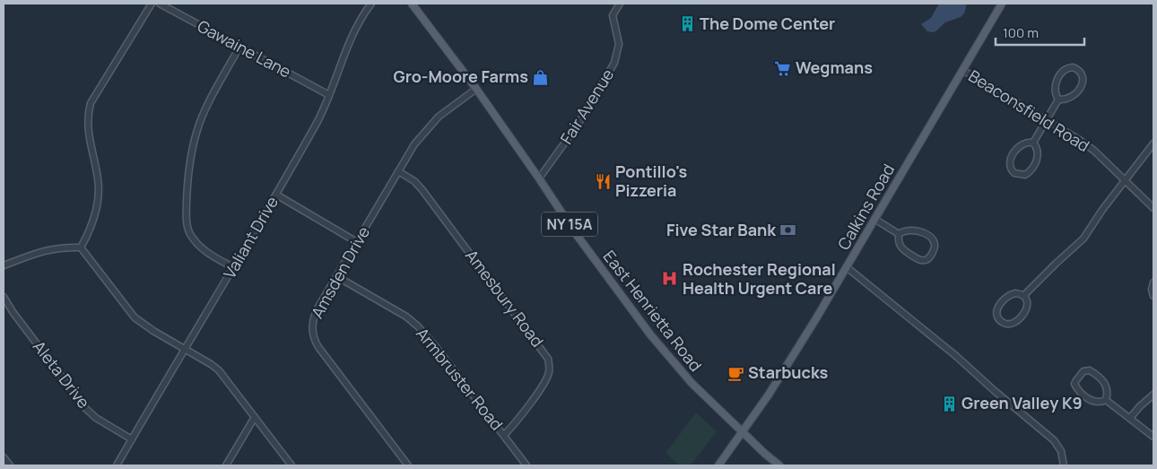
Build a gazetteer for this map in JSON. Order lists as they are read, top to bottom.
{
  "streets": {
    "main road": ["Calkins Road", "NY 15A", "East Henrietta Road"],
    "street": [
      "Gawaine Lane",
      "Fair Avenue",
      "Beaconsfield Road",
      "Valiant Drive",
      "Amsden Drive",
      "Amesbury Road",
      "Aleta Drive",
      "Armbruster Road"
    ]
  },
  "crossings": [
    ["Gawaine Lane", "Valiant Drive"],
    ["Fair Avenue", "East Henrietta Road"],
    ["Beaconsfield Road", "Calkins Road"],
    ["Calkins Road", "East Henrietta Road"],
    ["Valiant Drive", "Aleta Drive"],
    ["Amsden Drive", "Amesbury Road"],
    ["Amsden Drive", "East Henrietta Road"],
    ["Amsden Drive", "Armbruster Road"],
    ["Amesbury Road", "Armbruster Road"]
  ],
  "places": {
    "building": ["The Dome Center", "Green Valley K9"],
    "supermarket": ["Wegmans"],
    "shop": ["Gro-Moore Farms"],
    "restaurant": ["Pontillo's Pizzeria"],
    "bank": ["Five Star Bank"],
    "hospital": ["Rochester Regional Health Urgent Care"],
    "cafe": ["Starbucks"]
  },
  "scale_bar": "100 m"
}
